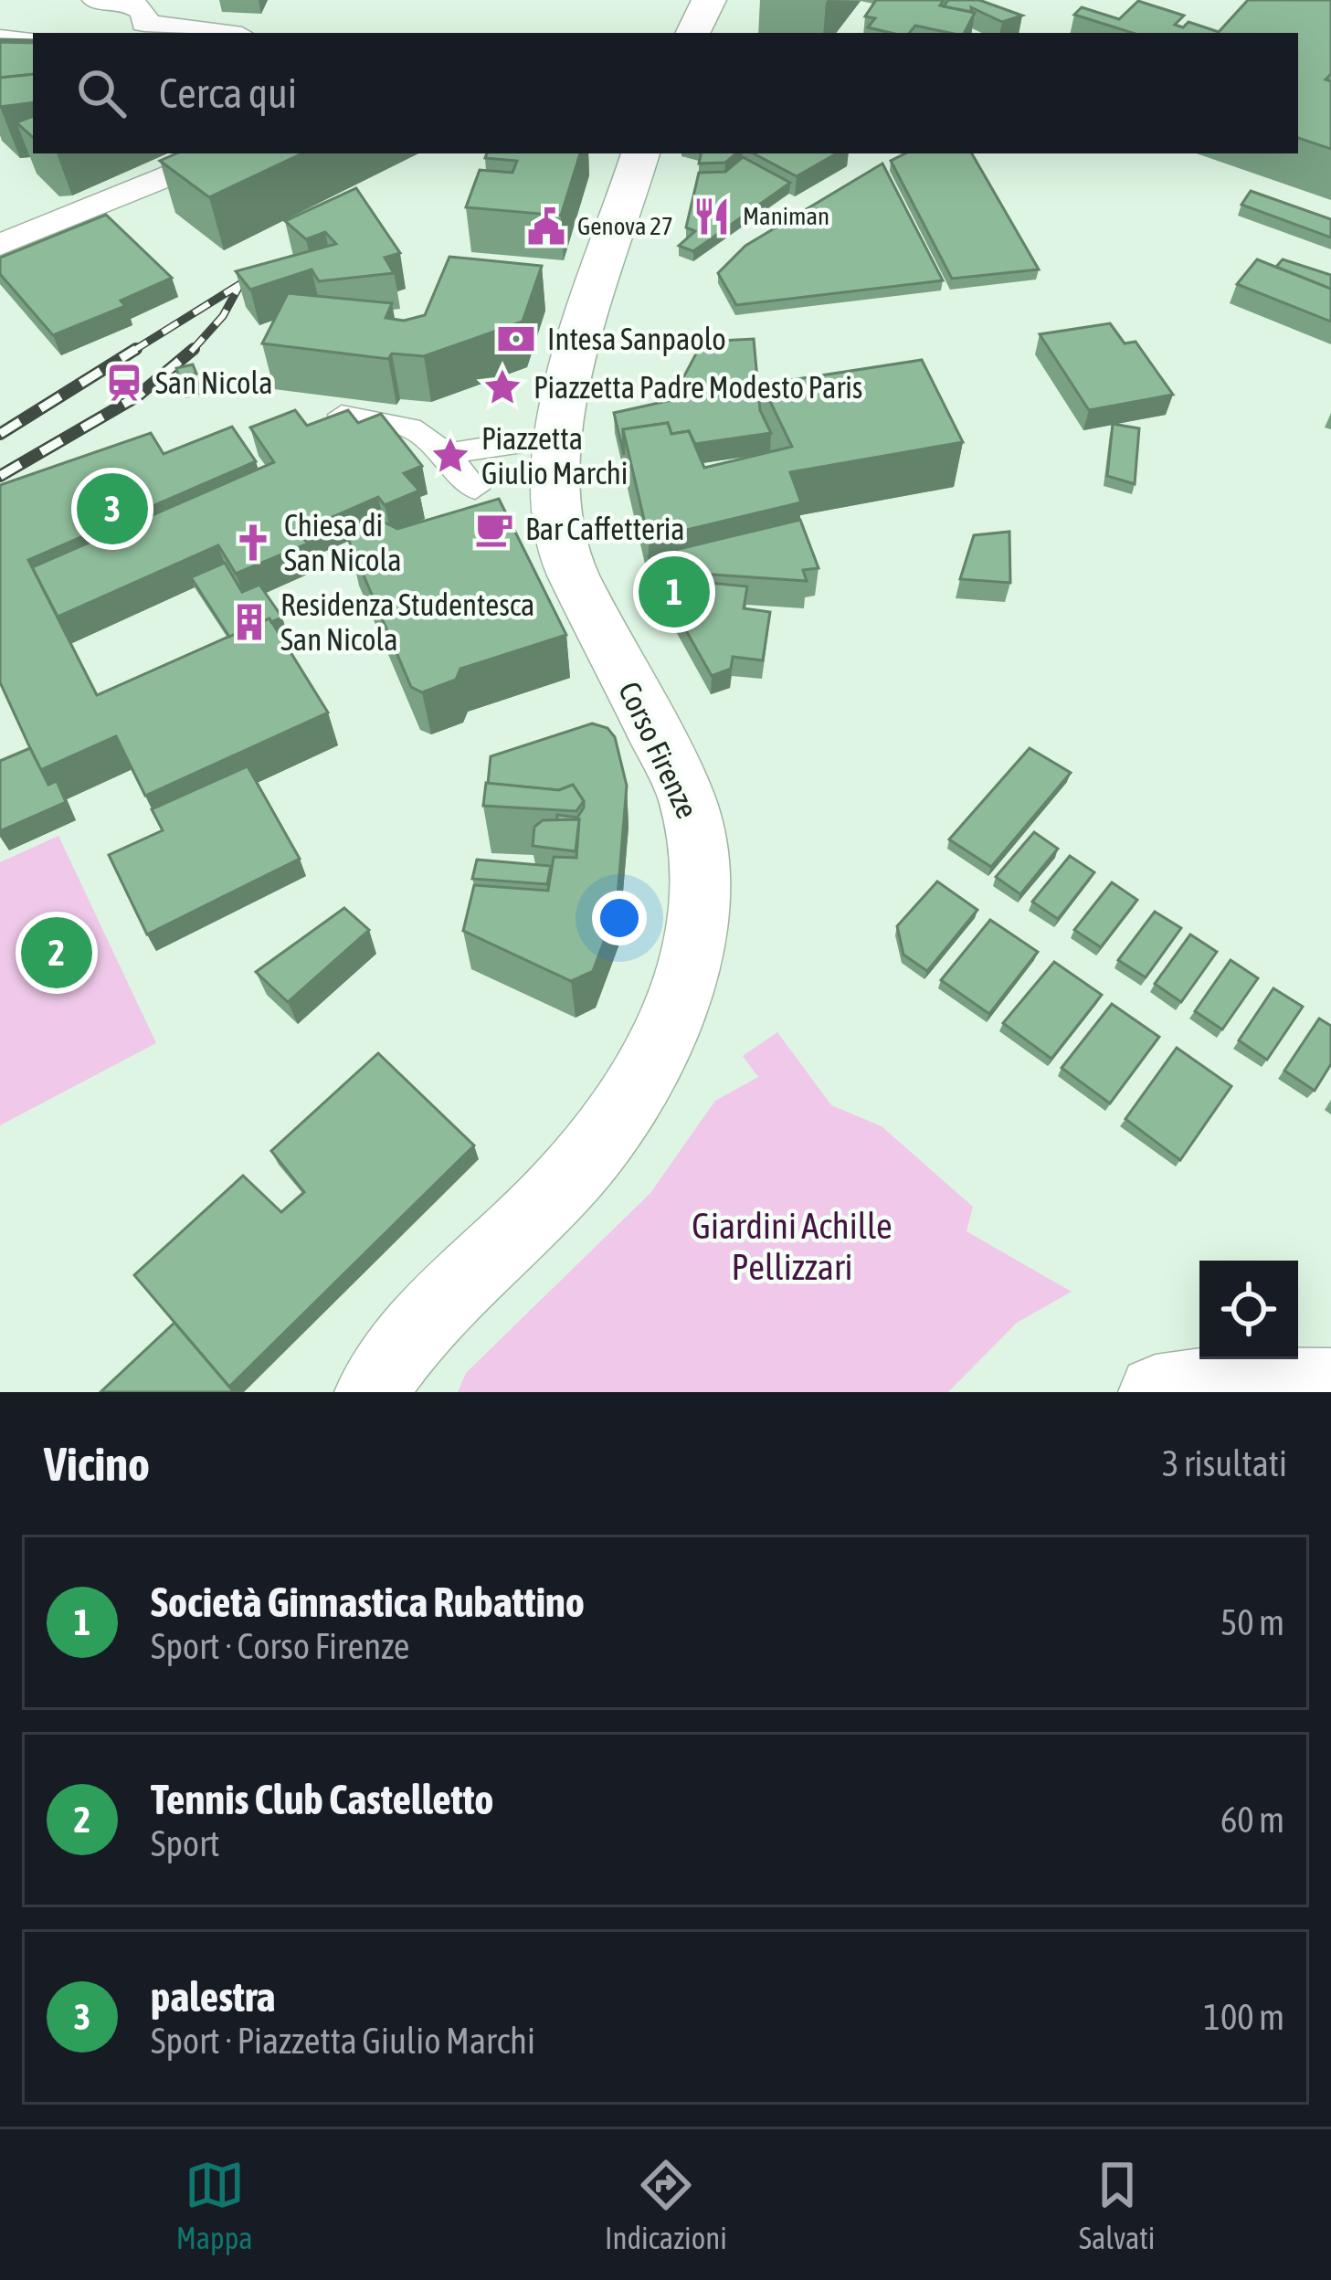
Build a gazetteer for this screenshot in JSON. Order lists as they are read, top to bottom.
{
  "streets": {
    "street": ["Corso Firenze"]
  },
  "parks": ["Giardini Achille Pellizzari"],
  "places": {
    "restaurant": ["Maniman"],
    "public building": ["Genova 27"],
    "bank": ["Intesa Sanpaolo"],
    "station": ["San Nicola"],
    "place": ["Piazzetta Padre Modesto Paris", "Piazzetta Giulio Marchi"],
    "cafe": ["Bar Caffetteria"],
    "church": ["Chiesa di San Nicola"],
    "building": ["Residenza Studentesca San Nicola"]
  },
  "page": {
    "search": "Cerca qui",
    "pins": ["3", "1", "2"],
    "heading": ["Vicino", "3 risultati"],
    "list": [
      {
        "mark": "1",
        "name": "Società Ginnastica Rubattino",
        "note": "Sport · Corso Firenze",
        "value": "50 m"
      },
      {
        "mark": "2",
        "name": "Tennis Club Castelletto",
        "note": "Sport",
        "value": "60 m"
      },
      {
        "mark": "3",
        "name": "palestra",
        "note": "Sport · Piazzetta Giulio Marchi",
        "value": "100 m"
      }
    ],
    "nav": ["Mappa", "Indicazioni", "Salvati"]
  }
}
